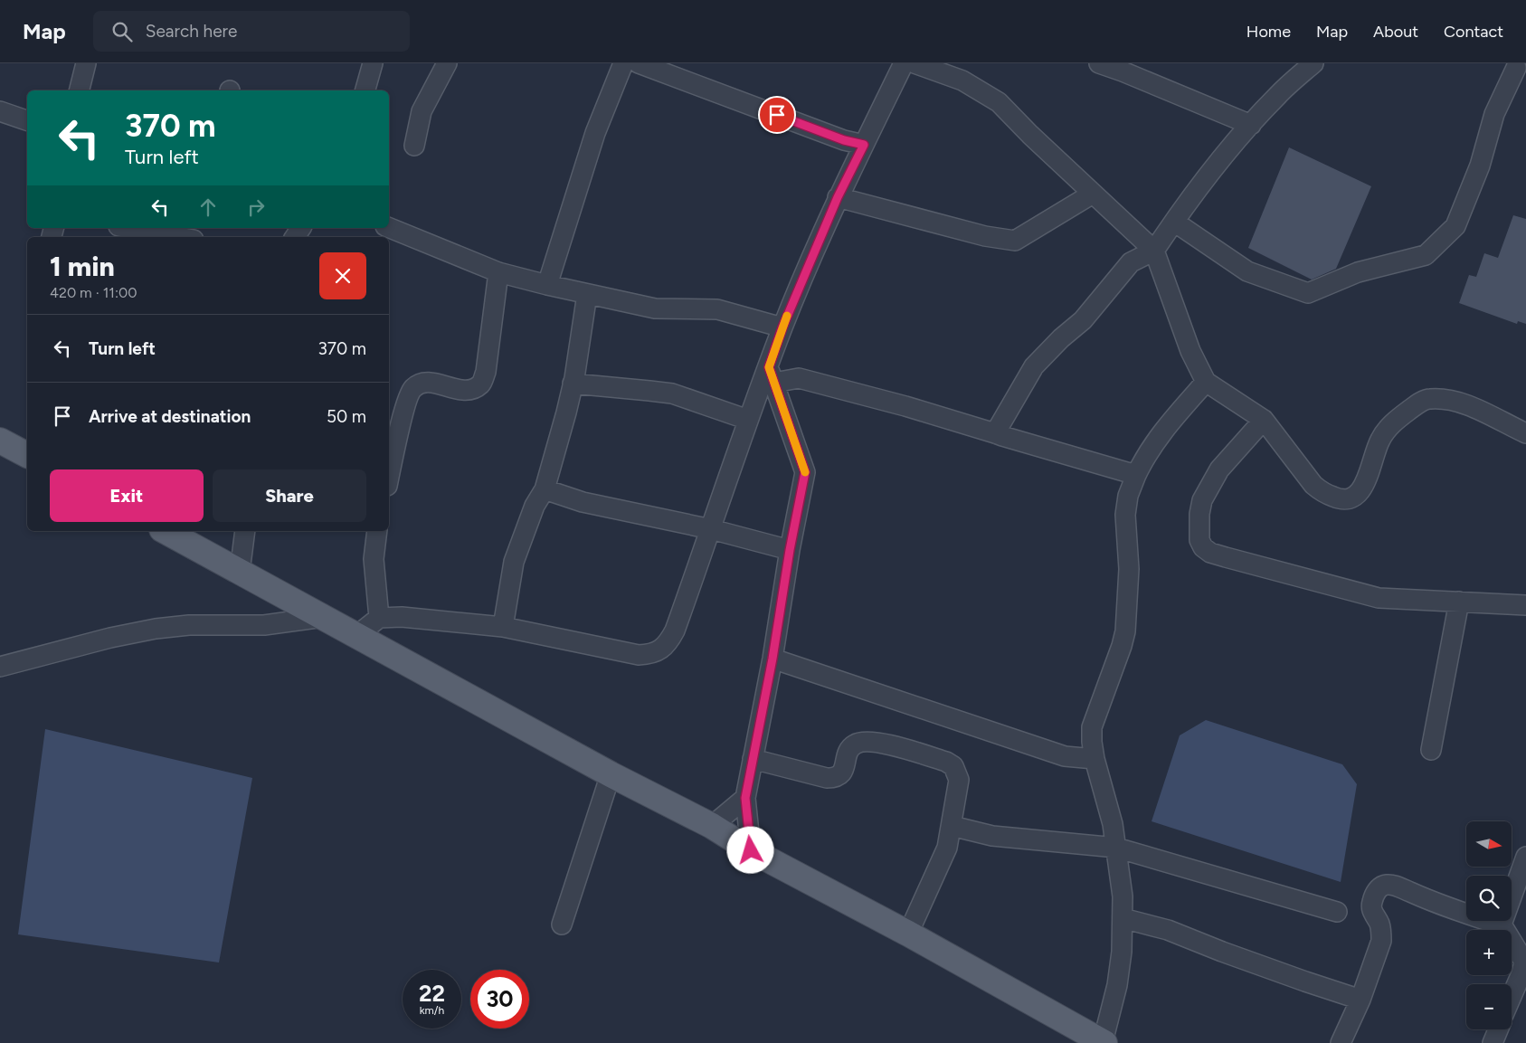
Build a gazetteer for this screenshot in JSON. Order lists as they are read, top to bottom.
{
  "north": "right",
  "page": {
    "header": "Map",
    "search": "Search here",
    "nav": [
      "Home",
      "Map",
      "About",
      "Contact"
    ],
    "turn": ["370 m", "Turn left"],
    "heading": ["1 min", "420 m · 11:00"],
    "list": [
      {
        "name": "Turn left",
        "value": "370 m"
      },
      {
        "name": "Arrive at destination",
        "value": "50 m"
      }
    ],
    "buttons": ["Exit", "Share"],
    "map_buttons": ["+", "−"],
    "speed": "22 km/h",
    "limit": "30"
  }
}
